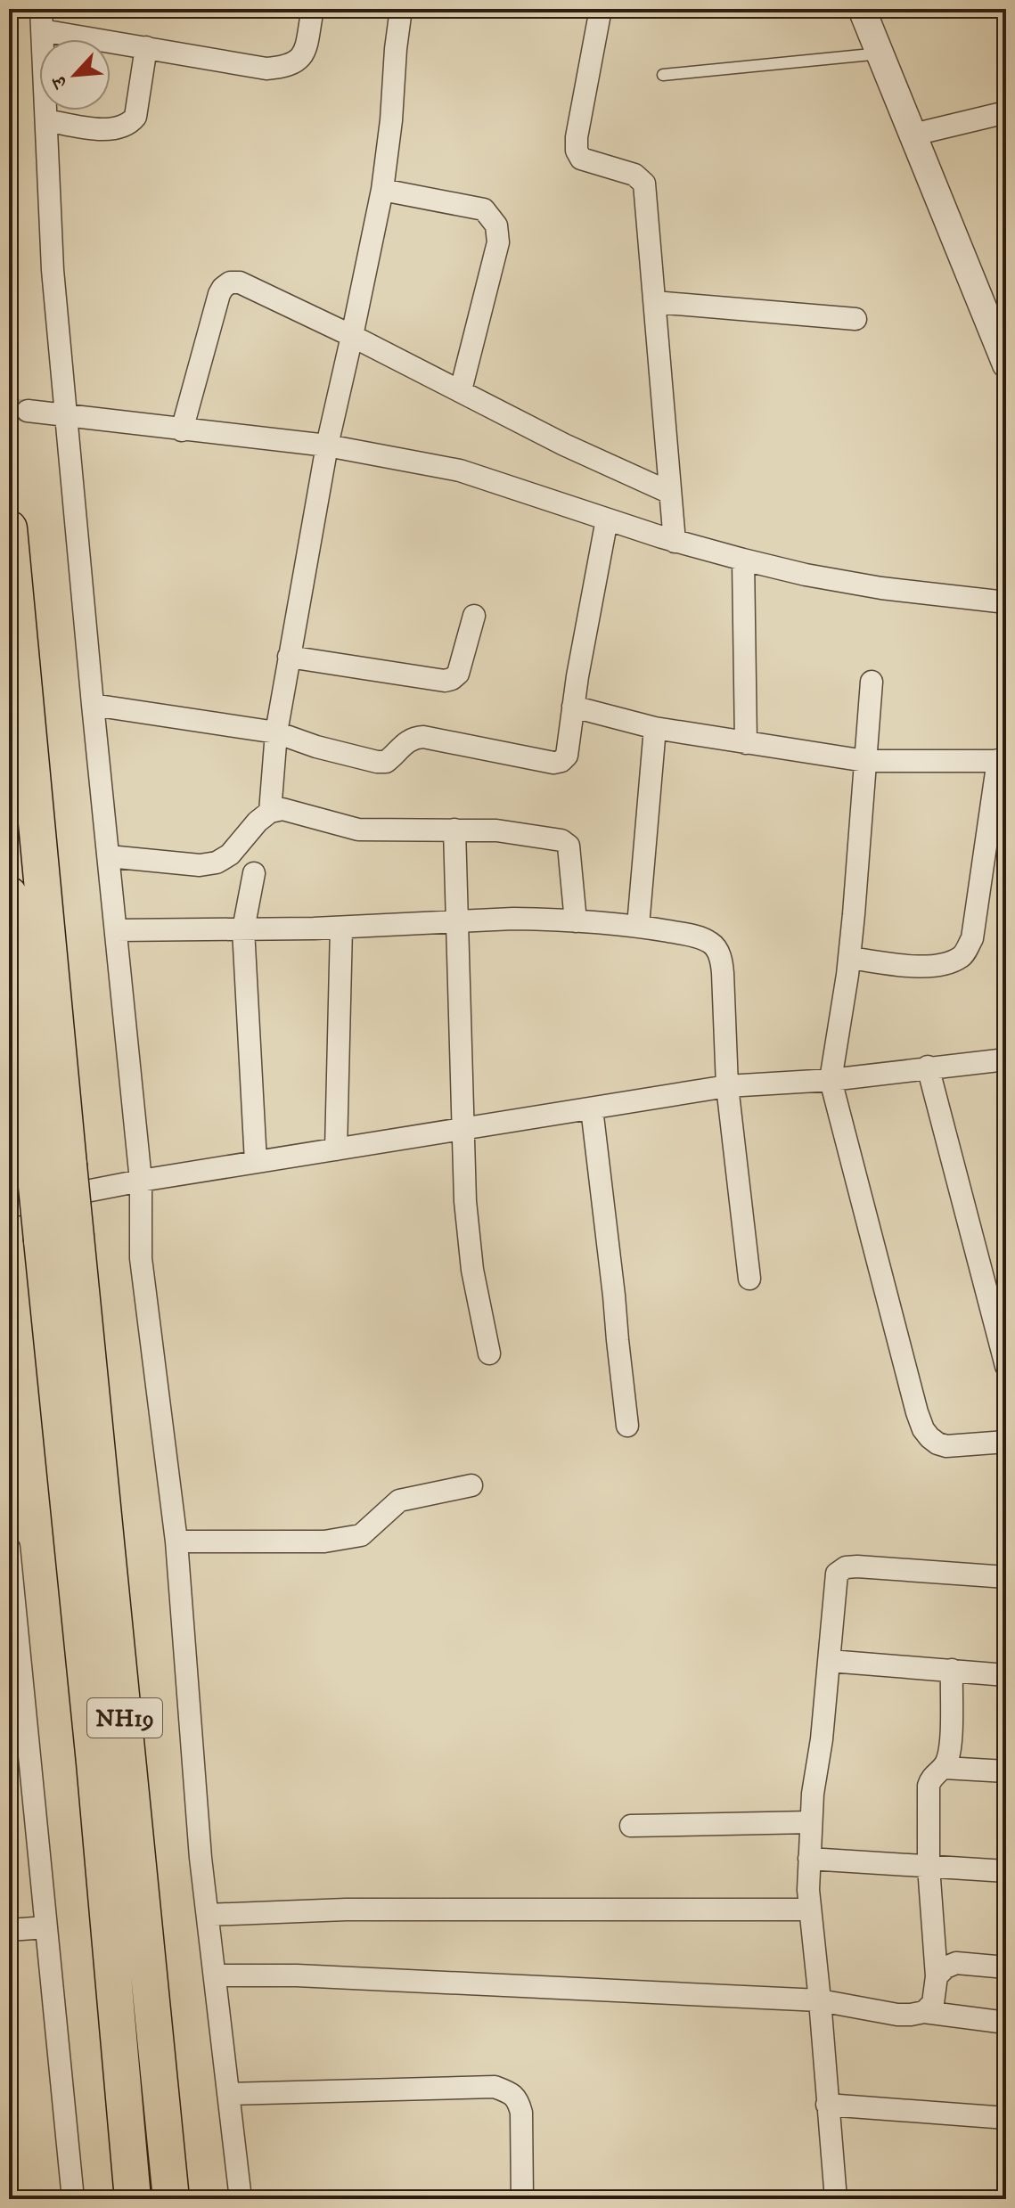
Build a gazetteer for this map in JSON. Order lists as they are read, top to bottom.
{
  "streets": {
    "highway": ["NH19"]
  },
  "north": "bottom left"
}
